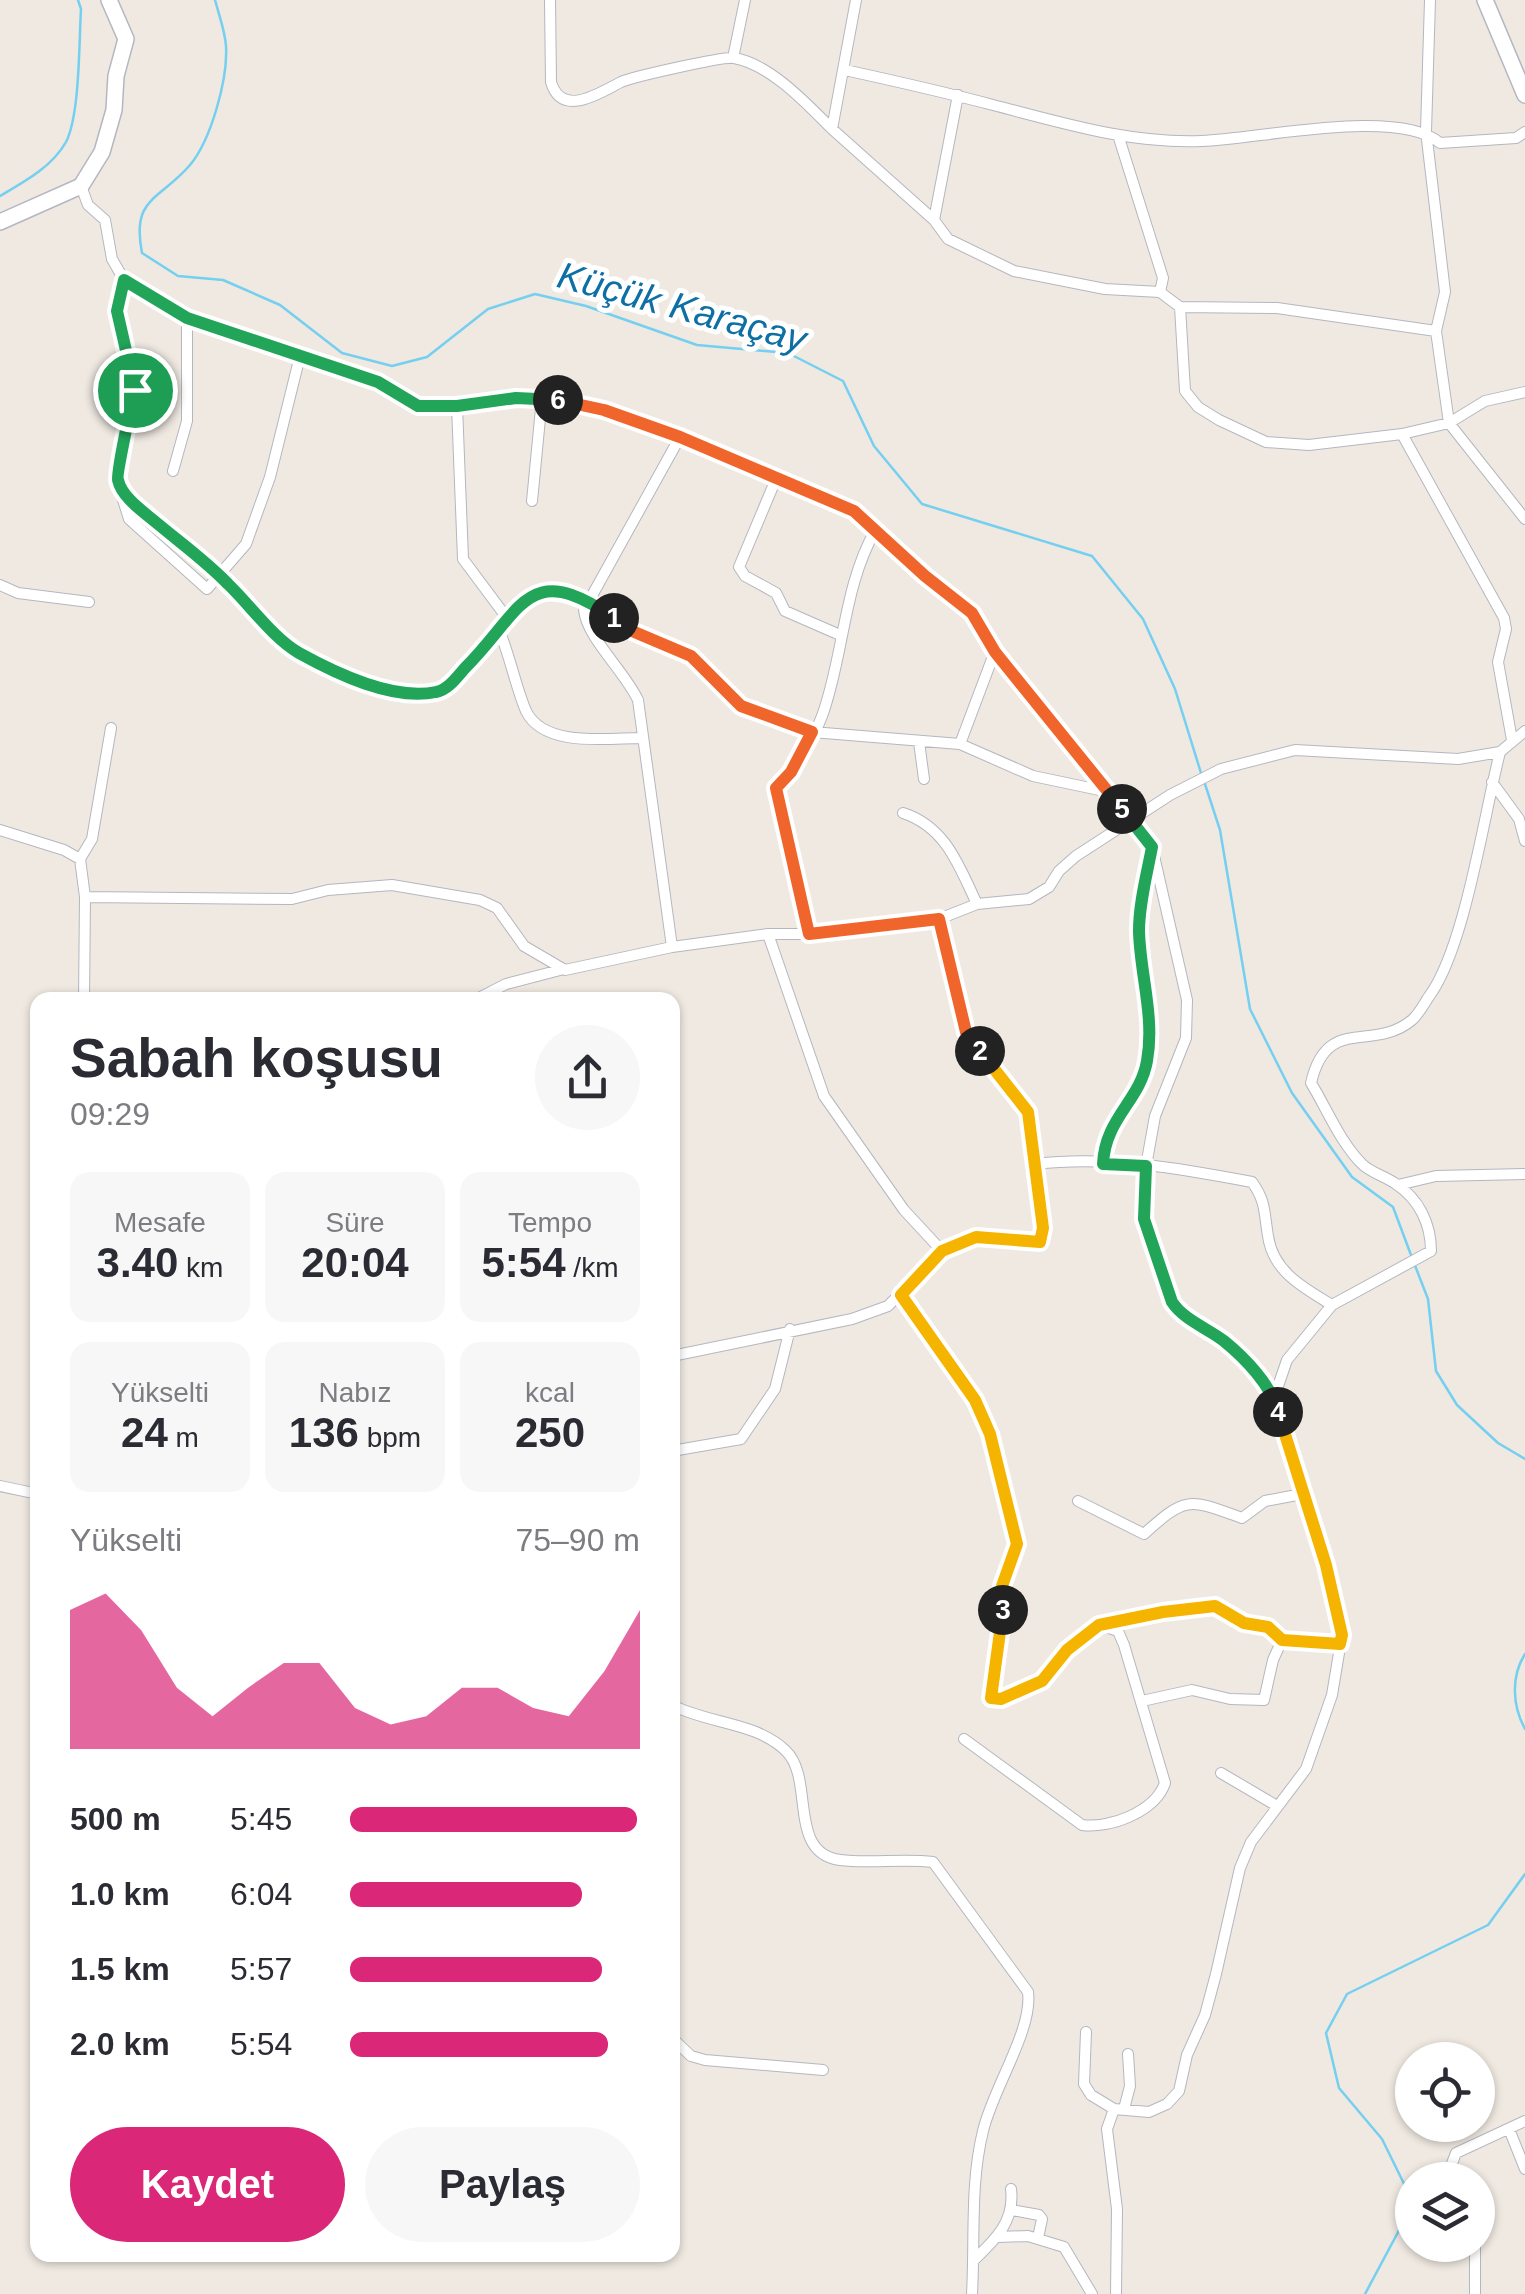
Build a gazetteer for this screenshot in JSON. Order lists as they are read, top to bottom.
{
  "water": ["Küçük Karaçay"],
  "page": {
    "pins": [
      "6",
      "1",
      "5",
      "2",
      "4",
      "3"
    ],
    "heading": ["Sabah koşusu", "09:29"],
    "stats": [
      ["Mesafe", "3.40 km"],
      ["Süre", "20:04"],
      ["Tempo", "5:54 /km"],
      ["Yükselti", "24 m"],
      ["Nabız", "136 bpm"],
      ["kcal", "250"]
    ],
    "chart": ["Yükselti", "75–90 m"],
    "list": [
      {
        "name": "500 m",
        "note": "5:45"
      },
      {
        "name": "1.0 km",
        "note": "6:04"
      },
      {
        "name": "1.5 km",
        "note": "5:57"
      },
      {
        "name": "2.0 km",
        "note": "5:54"
      }
    ],
    "buttons": ["Kaydet", "Paylaş"]
  }
}
